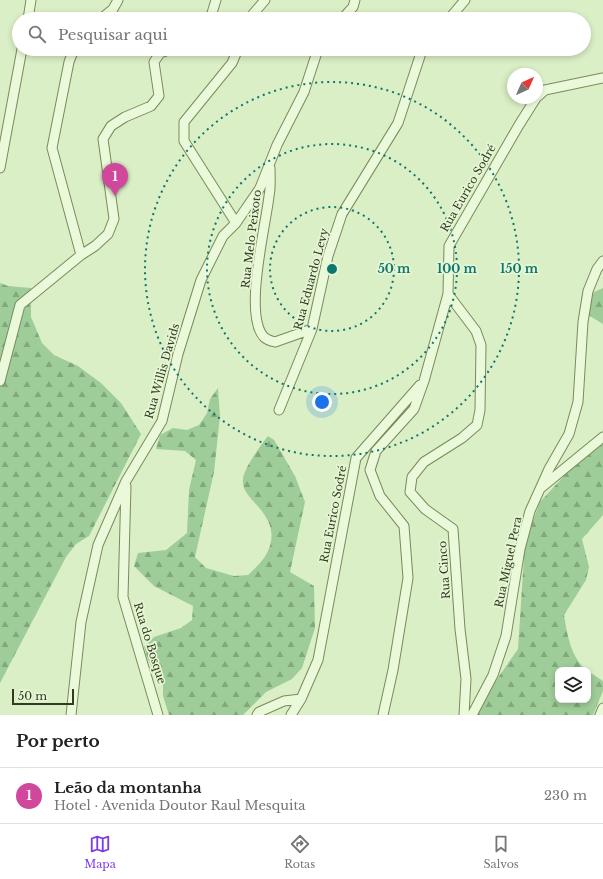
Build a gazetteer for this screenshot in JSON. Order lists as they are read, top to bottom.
{
  "streets": {
    "street": [
      "Rua Eurico Sodré",
      "Rua Melo Peixoto",
      "Rua Eduardo Levy",
      "Rua Willis Davids",
      "Rua Miguel Pera",
      "Rua Cinco",
      "Rua do Bosque"
    ]
  },
  "crossings": [
    ["Rua Eurico Sodré", "Rua Cinco"],
    ["Rua Melo Peixoto", "Rua Eduardo Levy"],
    ["Rua Melo Peixoto", "Rua Willis Davids"],
    ["Rua Willis Davids", "Rua do Bosque"]
  ],
  "scale_bar": "50 m",
  "north": "top right",
  "page": {
    "search": "Pesquisar aqui",
    "pins": "1",
    "scale": "50 m",
    "heading": "Por perto",
    "list": [
      {
        "mark": "1",
        "name": "Leão da montanha",
        "note": "Hotel · Avenida Doutor Raul Mesquita",
        "value": "230 m"
      }
    ],
    "nav": ["Mapa", "Rotas", "Salvos"]
  },
  "rings": ["50 m", "100 m", "150 m"]
}
